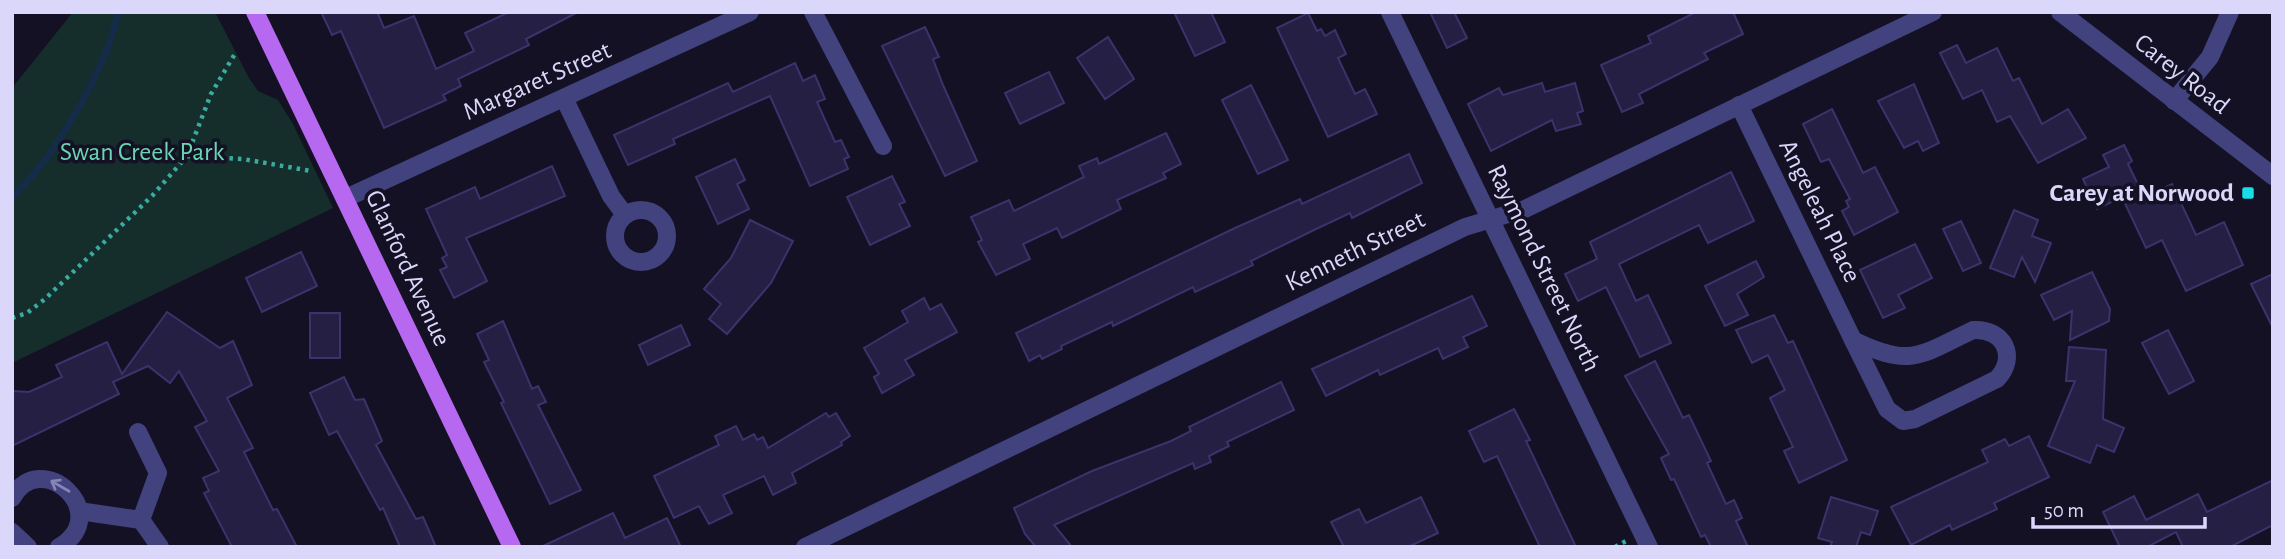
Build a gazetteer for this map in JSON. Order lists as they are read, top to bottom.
{
  "streets": {
    "main road": ["Glanford Avenue"],
    "street": [
      "Carey Road",
      "Margaret Street",
      "Angeleah Place",
      "Kenneth Street",
      "Raymond Street North"
    ]
  },
  "crossings": [
    ["Margaret Street", "Glanford Avenue"],
    ["Angeleah Place", "Kenneth Street"],
    ["Kenneth Street", "Raymond Street North"]
  ],
  "parks": ["Swan Creek Park"],
  "places": {
    "transit": ["Carey at Norwood"]
  },
  "scale_bar": "50 m"
}
